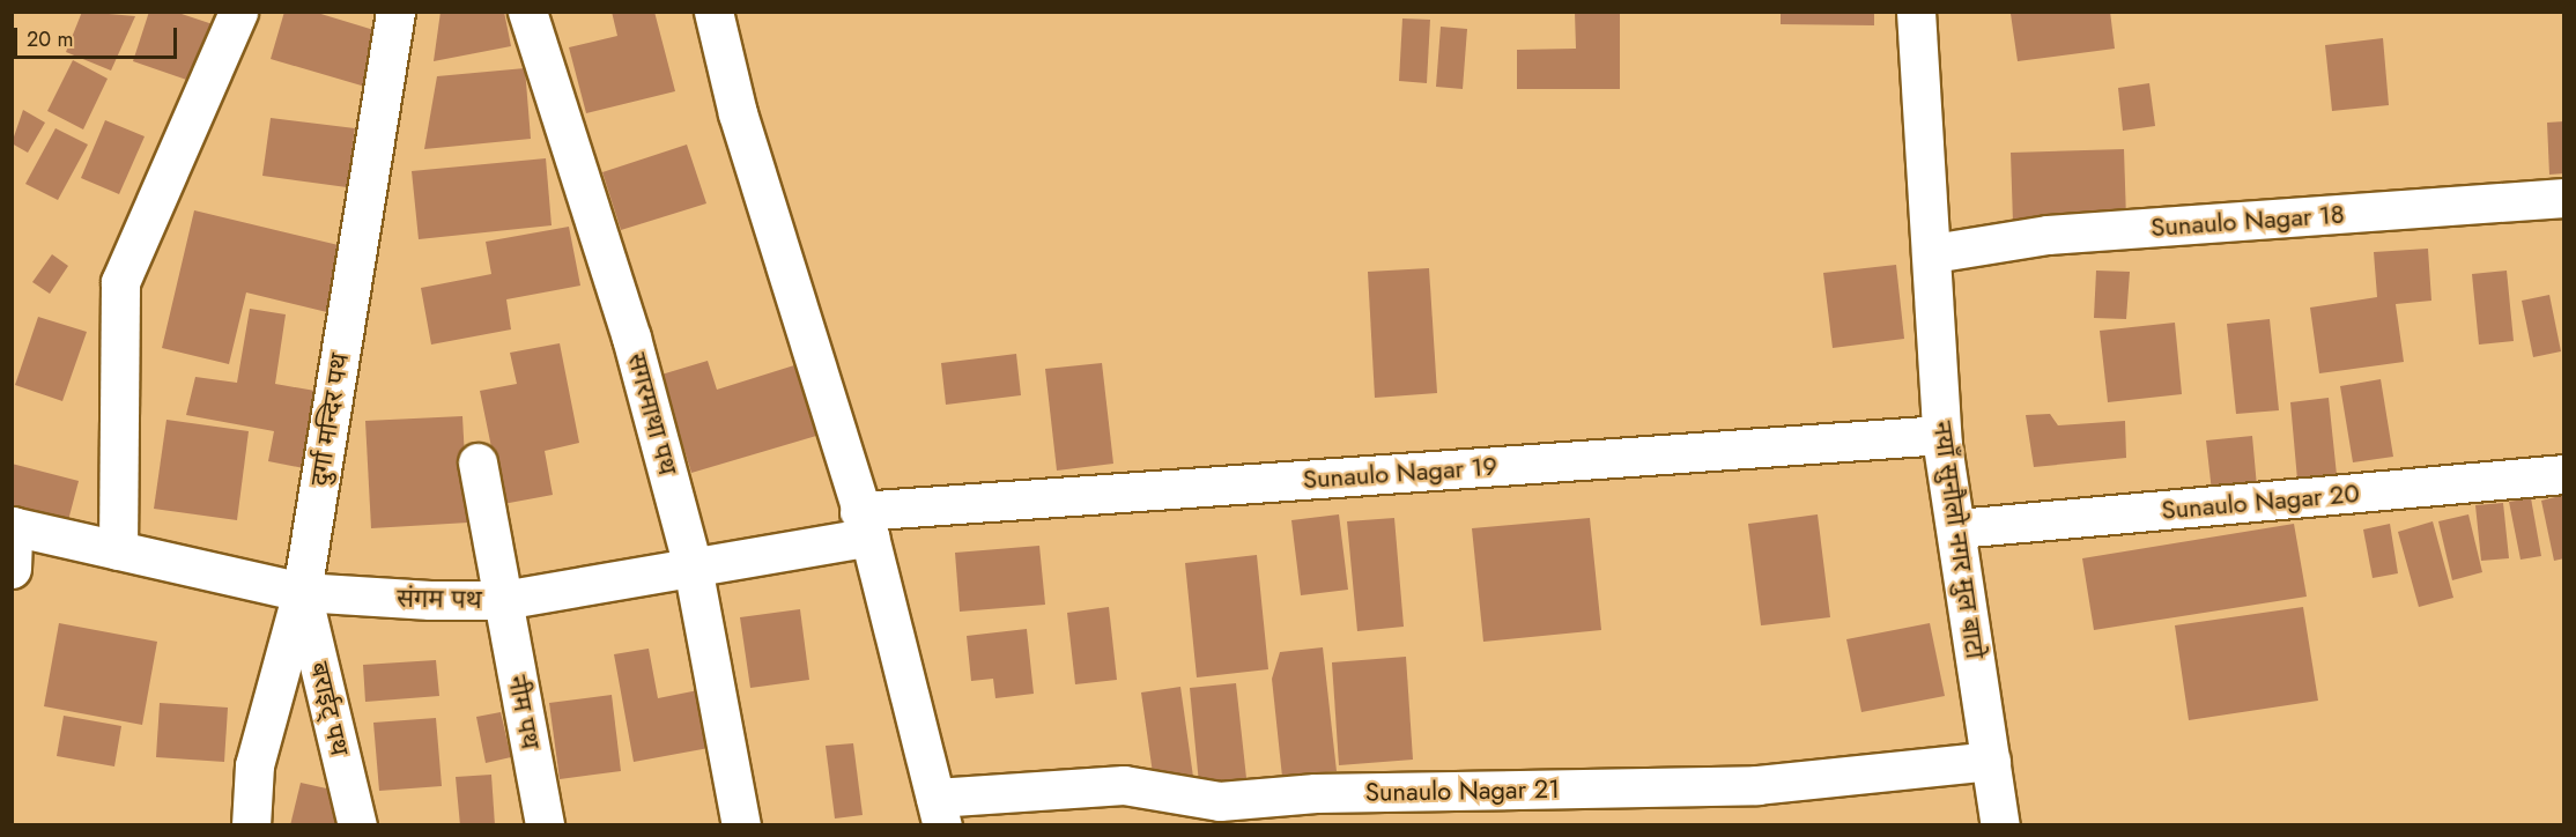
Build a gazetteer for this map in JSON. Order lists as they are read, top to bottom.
{
  "streets": {
    "street": [
      "Sunaulo Nagar 18",
      "सगरमाथा पथ",
      "दुर्गा मन्दिर पथ",
      "Sunaulo Nagar 19",
      "Sunaulo Nagar 20",
      "नयाँ सुनौलो नगर मुल बाटो",
      "संगम पथ",
      "बराईट् पथ",
      "नीम पथ",
      "Sunaulo Nagar 21"
    ]
  },
  "crossings": [
    ["Sunaulo Nagar 18", "नयाँ सुनौलो नगर मुल बाटो"],
    ["सगरमाथा पथ", "संगम पथ"],
    ["दुर्गा मन्दिर पथ", "संगम पथ"],
    ["दुर्गा मन्दिर पथ", "बराईट् पथ"],
    ["Sunaulo Nagar 19", "नयाँ सुनौलो नगर मुल बाटो"],
    ["Sunaulo Nagar 19", "संगम पथ"],
    ["Sunaulo Nagar 20", "नयाँ सुनौलो नगर मुल बाटो"],
    ["नयाँ सुनौलो नगर मुल बाटो", "Sunaulo Nagar 21"],
    ["संगम पथ", "बराईट् पथ"],
    ["संगम पथ", "नीम पथ"]
  ],
  "scale_bar": "20 m"
}
